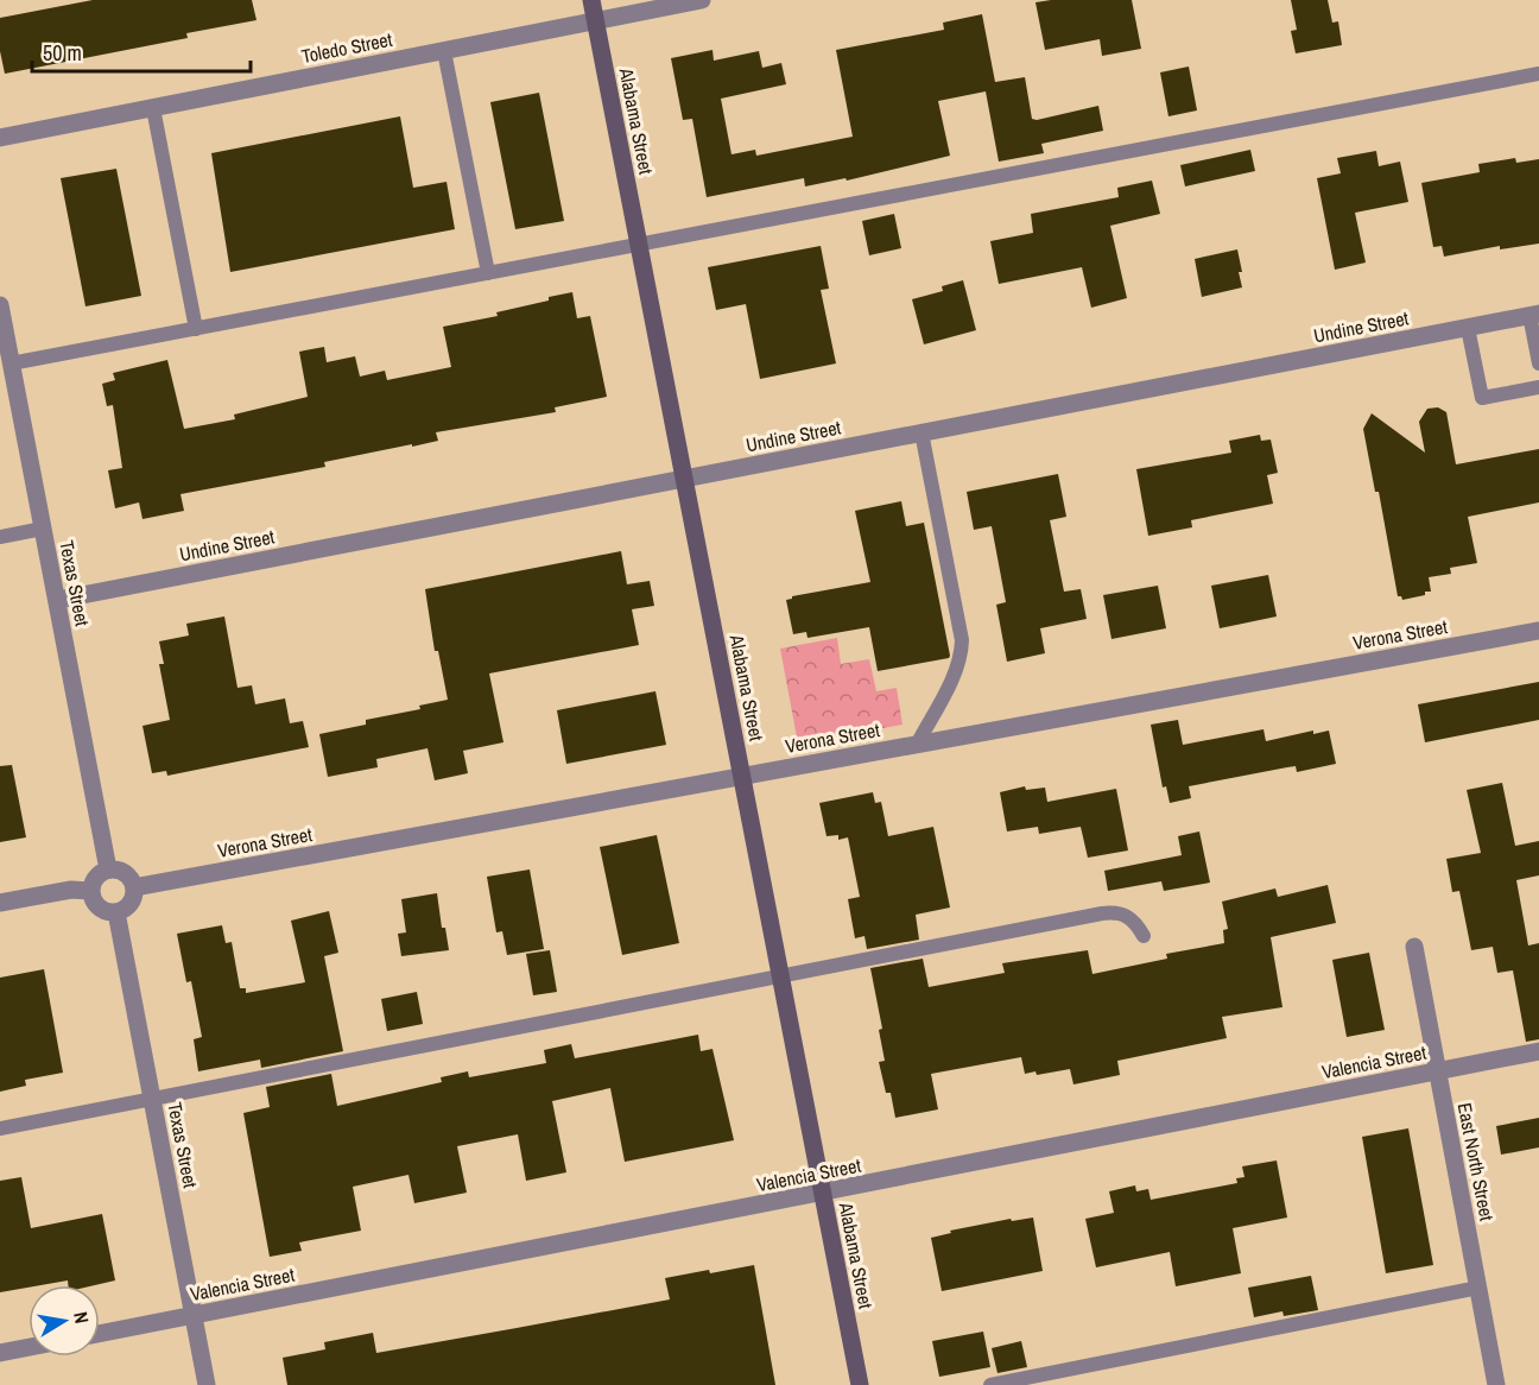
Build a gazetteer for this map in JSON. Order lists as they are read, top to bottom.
{
  "streets": {
    "main road": ["Alabama Street"],
    "street": [
      "Toledo Street",
      "Undine Street",
      "Texas Street",
      "Verona Street",
      "Valencia Street",
      "East North Street"
    ]
  },
  "crossings": [
    ["Toledo Street", "Alabama Street"],
    ["Alabama Street", "Undine Street"],
    ["Alabama Street", "Verona Street"],
    ["Alabama Street", "Valencia Street"],
    ["Undine Street", "Texas Street"],
    ["Texas Street", "Verona Street"],
    ["Texas Street", "Valencia Street"],
    ["Valencia Street", "East North Street"]
  ],
  "scale_bar": "50 m",
  "north": "right"
}
